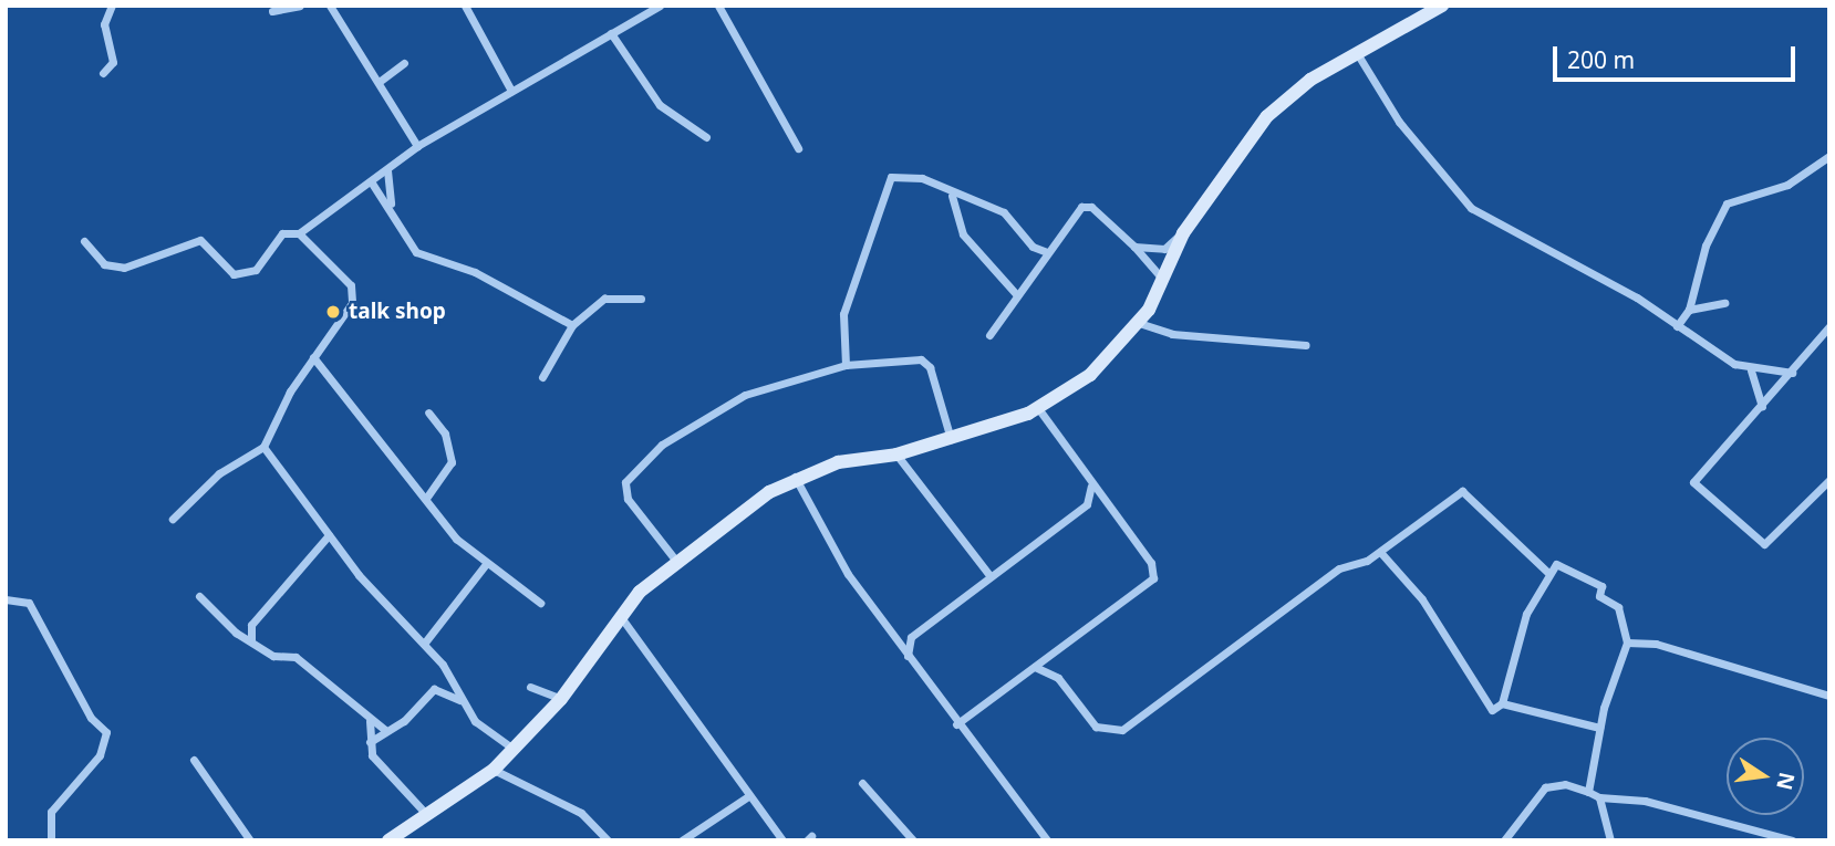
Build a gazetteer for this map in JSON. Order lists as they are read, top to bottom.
{
  "places": ["talk shop"],
  "scale_bar": "200 m",
  "north": "right"
}
